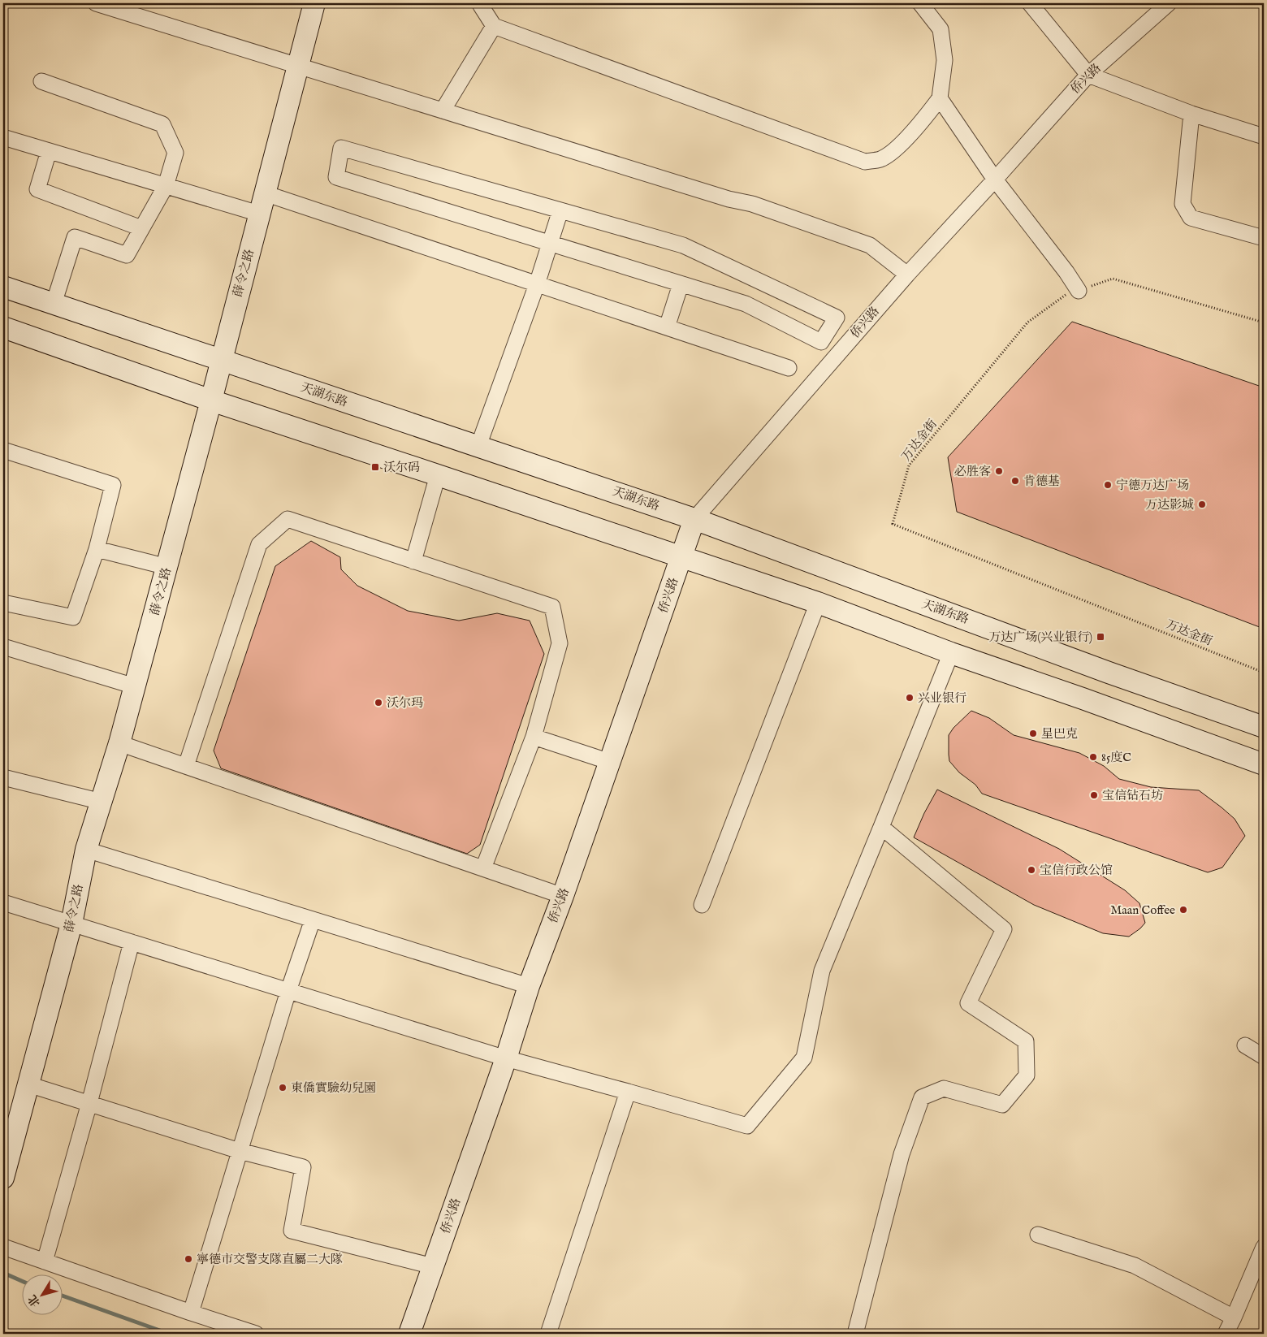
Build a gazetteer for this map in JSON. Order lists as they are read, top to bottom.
{
  "streets": {
    "main road": ["侨兴路", "薛令之路", "天湖东路"],
    "path": ["万达金街"]
  },
  "crossings": [
    ["侨兴路", "天湖东路"],
    ["薛令之路", "天湖东路"]
  ],
  "places": {
    "transit": ["沃尔码", "万达广场(兴业银行)"],
    "other": [
      "必胜客",
      "肯德基",
      "宁德万达广场",
      "万达影城",
      "兴业银行",
      "沃尔玛",
      "星巴克",
      "85度C",
      "宝信钻石坊",
      "宝信行政公馆",
      "Maan Coffee",
      "東僑實驗幼兒園",
      "寧德市交警支隊直屬二大隊"
    ]
  },
  "north": "bottom left"
}
